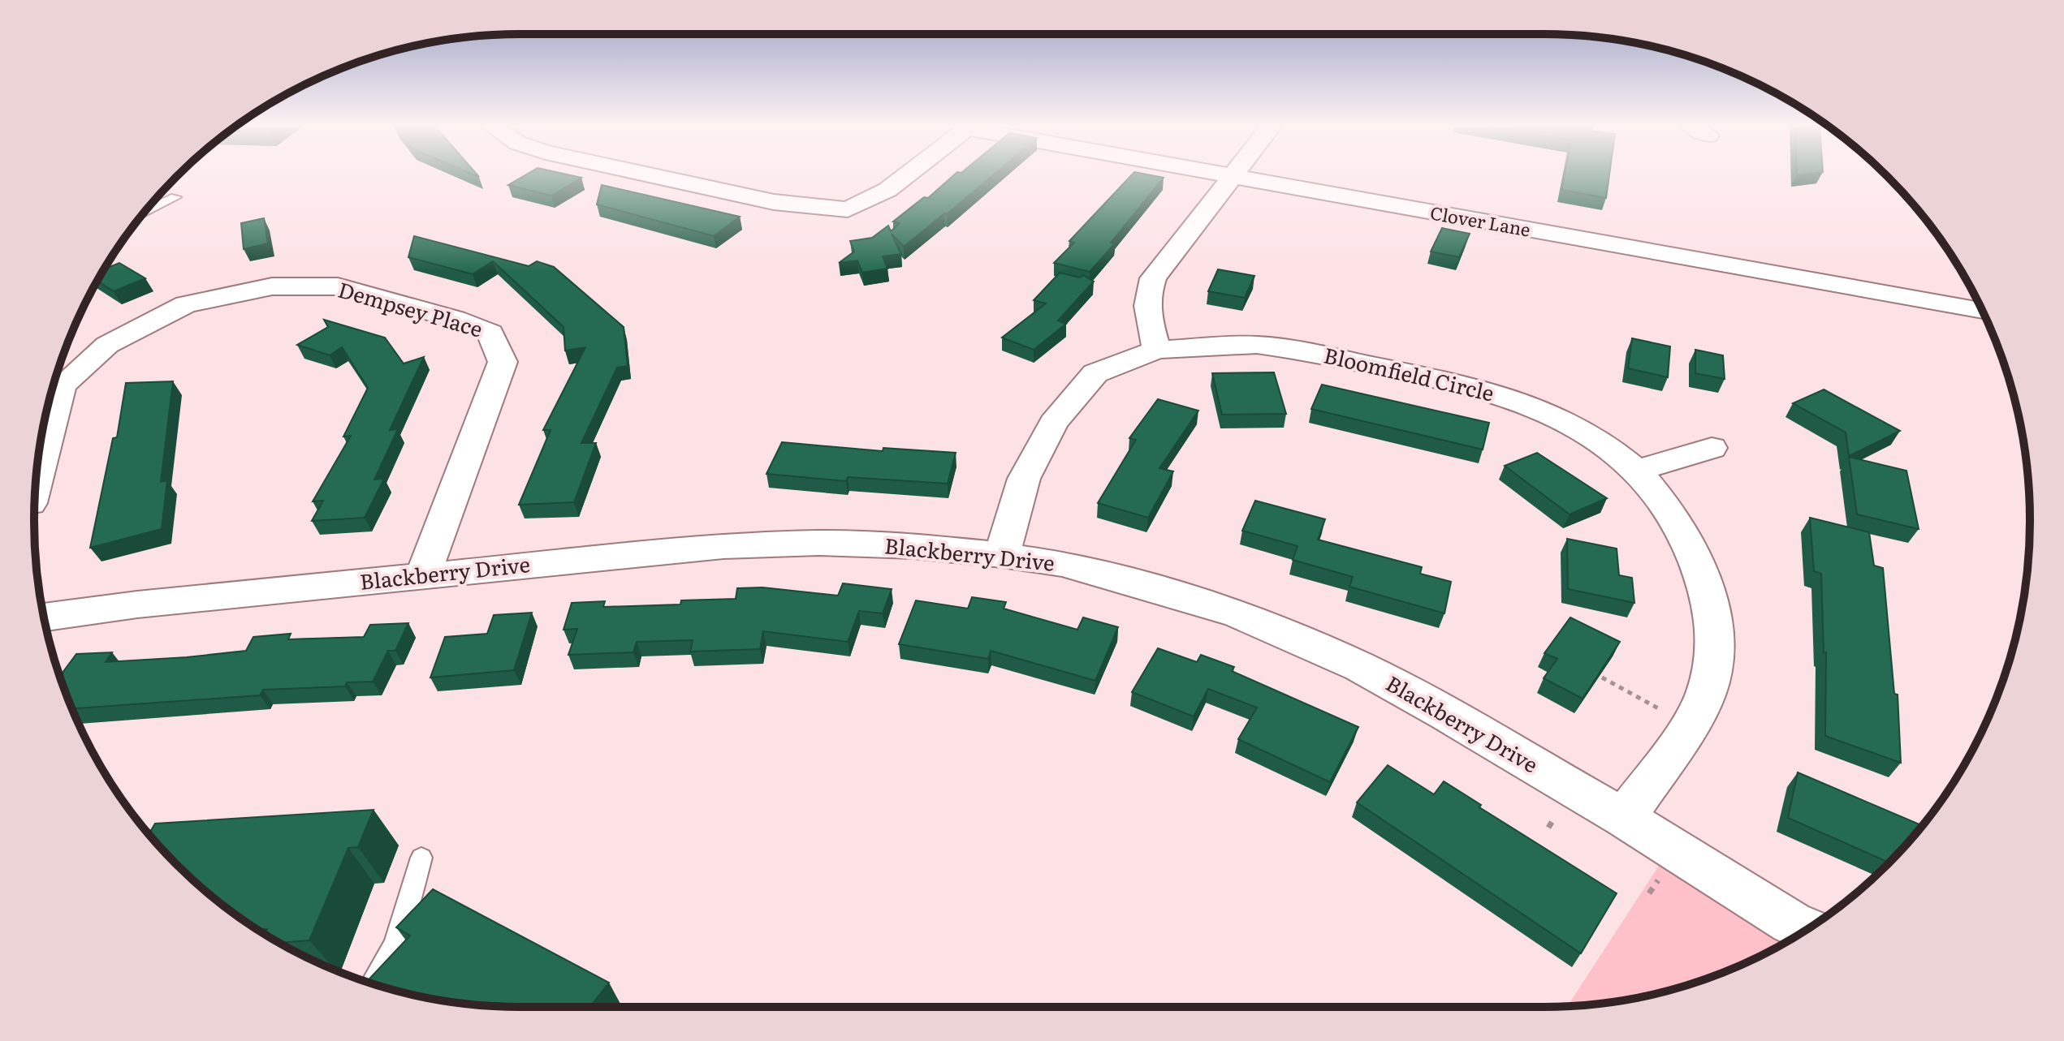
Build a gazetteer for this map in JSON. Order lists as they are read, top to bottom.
{
  "streets": {
    "street": [
      "Clover Lane",
      "Dempsey Place",
      "Bloomfield Circle",
      "Blackberry Drive"
    ]
  },
  "crossings": [
    ["Dempsey Place", "Blackberry Drive"],
    ["Bloomfield Circle", "Blackberry Drive"]
  ]
}
